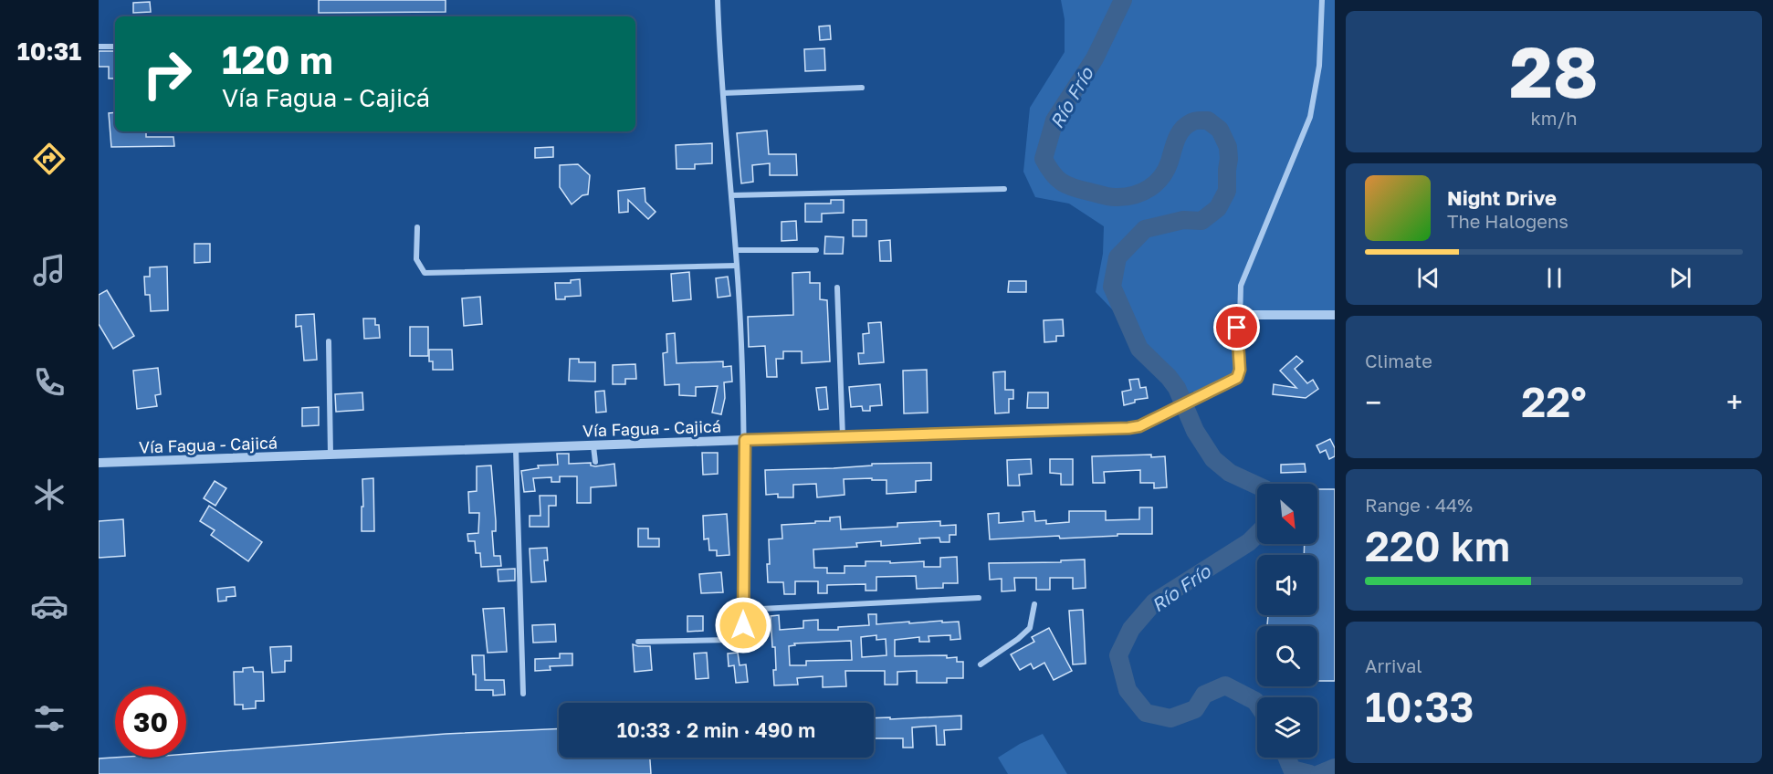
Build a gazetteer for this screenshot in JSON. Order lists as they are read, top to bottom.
{
  "streets": {
    "street": ["Vía Fagua - Cajicá"]
  },
  "water": ["Río Frío"],
  "north": "bottom right",
  "page": {
    "tabs": "10:31",
    "tile": [
      ["28", "km/h"],
      "Climate",
      ["Range · 44%", "220 km"],
      ["Arrival", "10:33"]
    ],
    "turn": ["120 m", "Vía Fagua - Cajicá"],
    "song": ["Night Drive", "The Halogens"],
    "heat": ["−", "22°", "+"],
    "limit": "30",
    "trip": "10:33 · 2 min · 490 m"
  }
}
